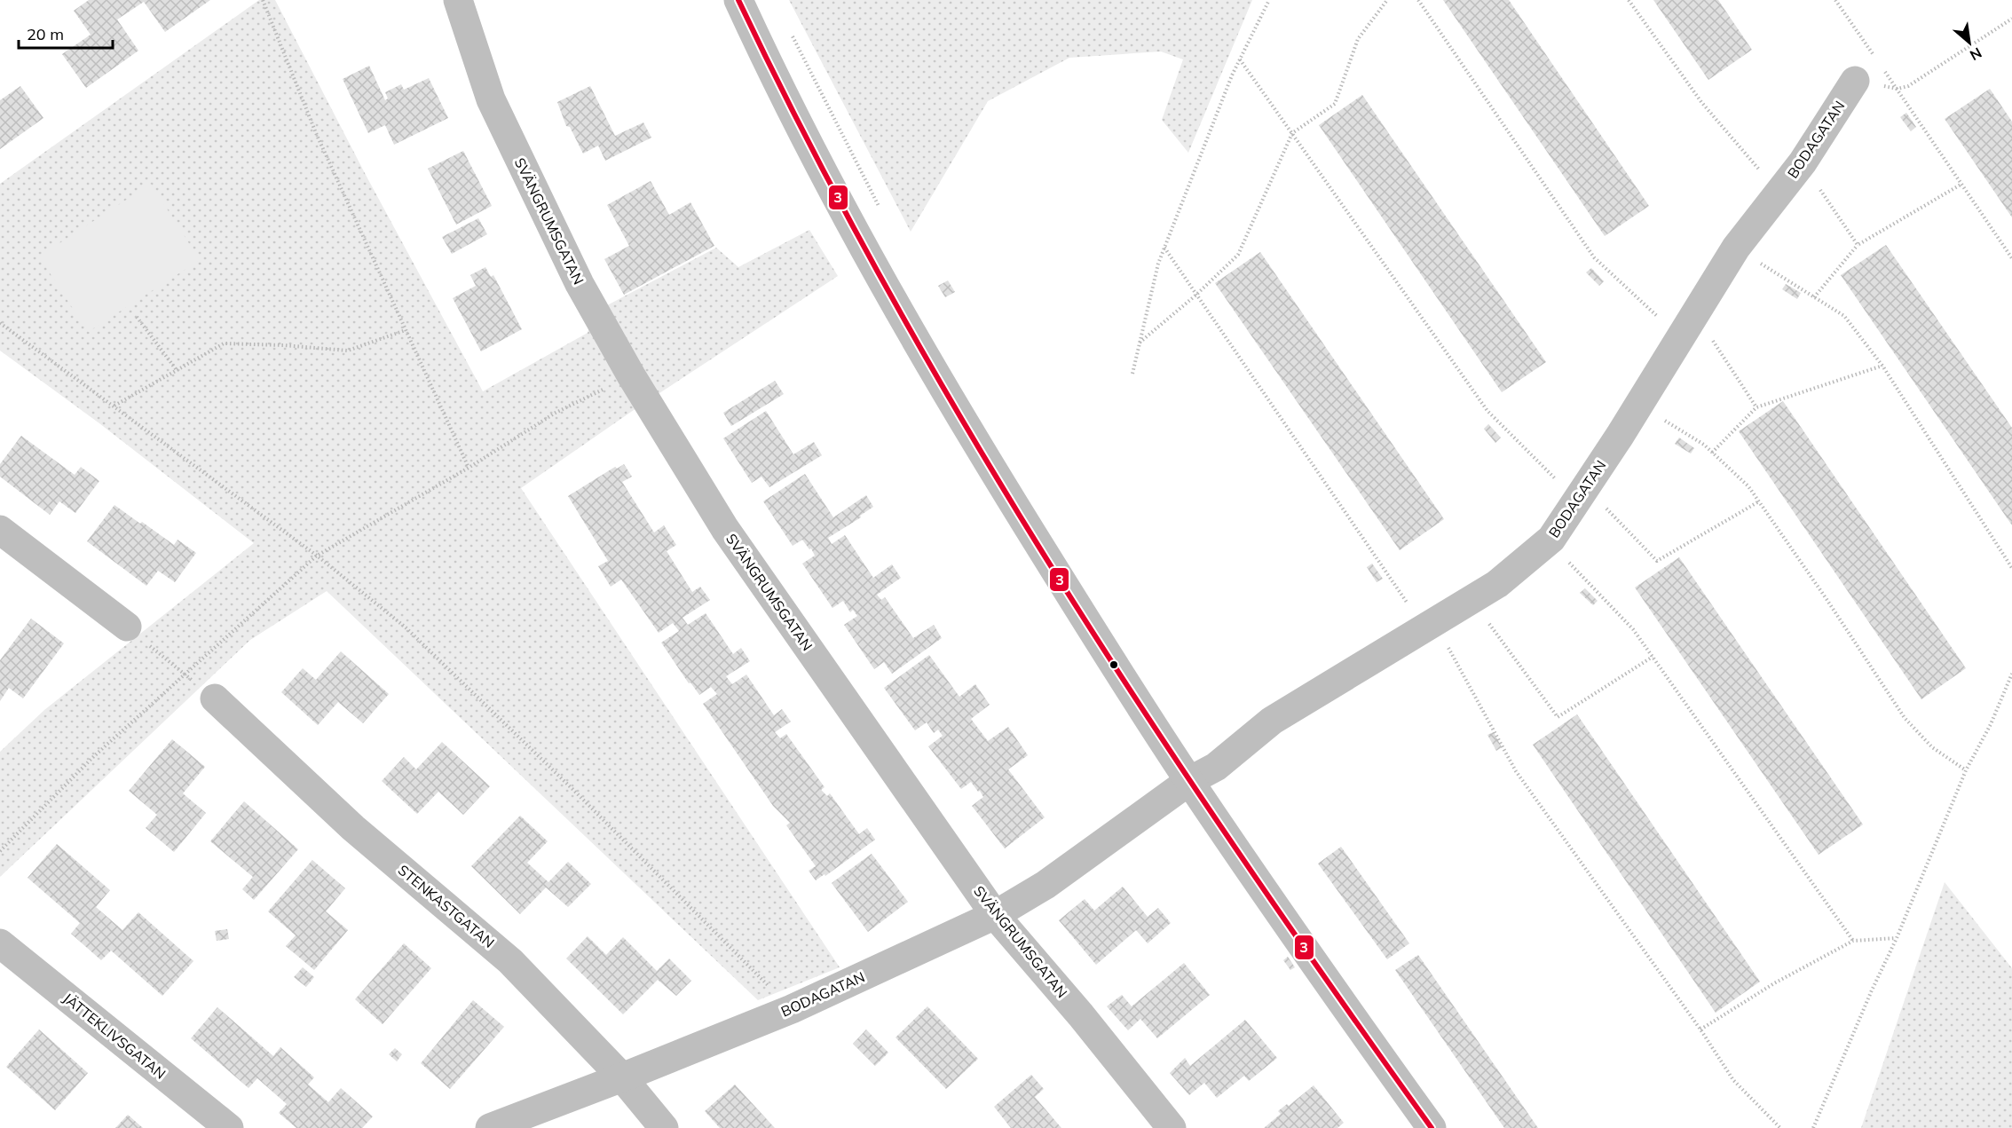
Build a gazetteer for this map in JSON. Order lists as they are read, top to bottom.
{
  "streets": {
    "street": [
      "BODAGATAN",
      "SVÄNGRUMSGATAN",
      "STENKASTGATAN",
      "JÄTTEKLIVSGATAN"
    ]
  },
  "crossings": [
    ["BODAGATAN", "SVÄNGRUMSGATAN"],
    ["BODAGATAN", "STENKASTGATAN"]
  ],
  "lines": ["transit line 3"],
  "scale_bar": "20 m",
  "north": "bottom right"
}
